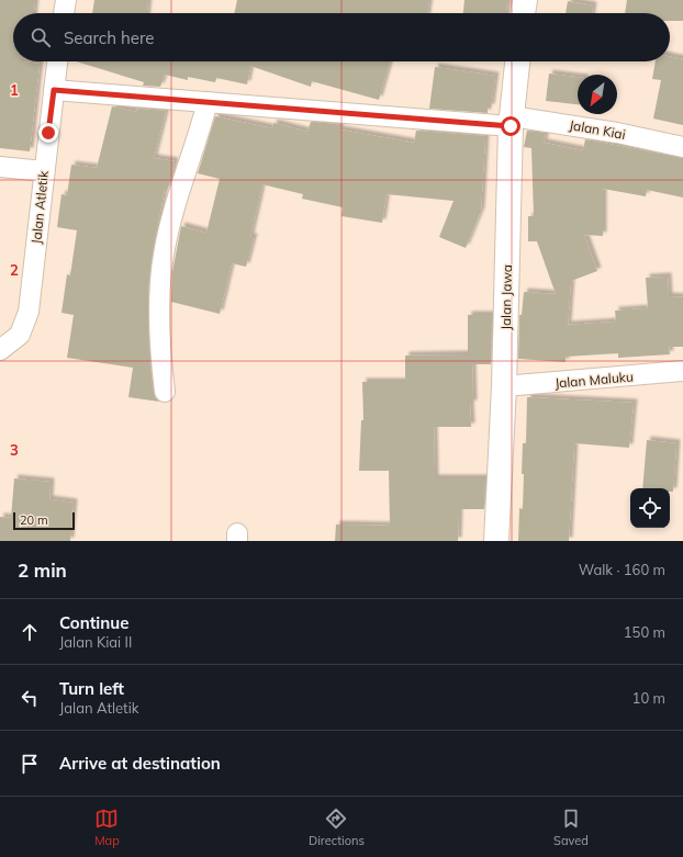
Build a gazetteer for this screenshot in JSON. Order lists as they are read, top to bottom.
{
  "streets": {
    "street": [
      "Jalan Kiai",
      "Jalan Atletik",
      "Jalan Jawa",
      "Jalan Maluku"
    ]
  },
  "crossings": [
    ["Jalan Kiai", "Jalan Atletik"],
    ["Jalan Kiai", "Jalan Jawa"],
    ["Jalan Jawa", "Jalan Maluku"]
  ],
  "scale_bar": "20 m",
  "north": "bottom left",
  "page": {
    "search": "Search here",
    "scale": "20 m",
    "heading": ["2 min", "Walk · 160 m"],
    "list": [
      ["Continue", "Jalan Kiai II", "150 m"],
      ["Turn left", "Jalan Atletik", "10 m"],
      "Arrive at destination"
    ],
    "nav": ["Map", "Directions", "Saved"]
  },
  "grid": {
    "rows": ["1", "2", "3"]
  }
}
